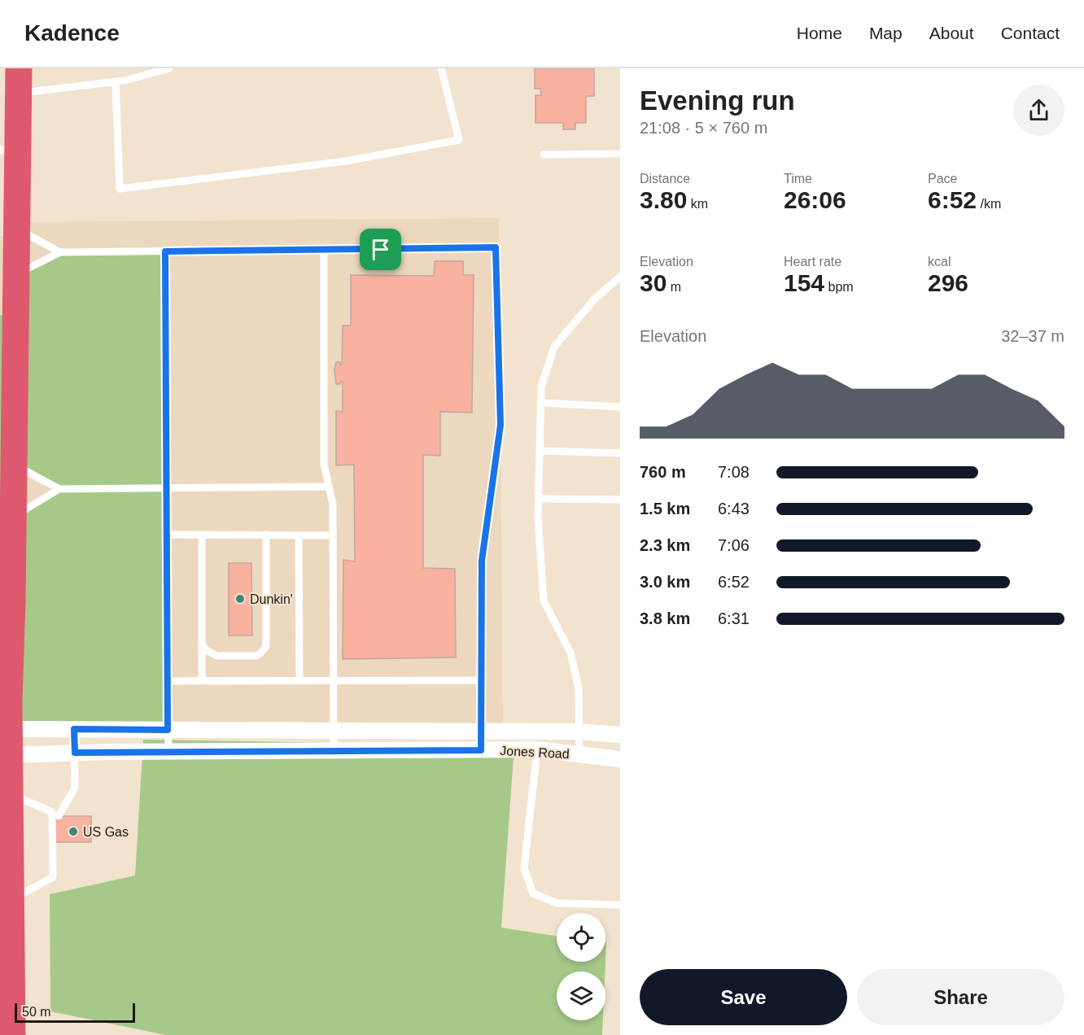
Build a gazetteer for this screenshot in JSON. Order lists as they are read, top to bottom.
{
  "streets": {
    "street": ["Jones Road"]
  },
  "places": ["Dunkin'", "US Gas"],
  "scale_bar": "50 m",
  "page": {
    "header": "Kadence",
    "nav": [
      "Home",
      "Map",
      "About",
      "Contact"
    ],
    "heading": ["Evening run", "21:08 · 5 × 760 m"],
    "stats": [
      ["Distance", "3.80 km"],
      ["Time", "26:06"],
      ["Pace", "6:52 /km"],
      ["Elevation", "30 m"],
      ["Heart rate", "154 bpm"],
      ["kcal", "296"]
    ],
    "chart": ["Elevation", "32–37 m"],
    "list": [
      {
        "name": "760 m",
        "note": "7:08"
      },
      {
        "name": "1.5 km",
        "note": "6:43"
      },
      {
        "name": "2.3 km",
        "note": "7:06"
      },
      {
        "name": "3.0 km",
        "note": "6:52"
      },
      {
        "name": "3.8 km",
        "note": "6:31"
      }
    ],
    "buttons": ["Save", "Share"],
    "scale": "50 m"
  }
}
